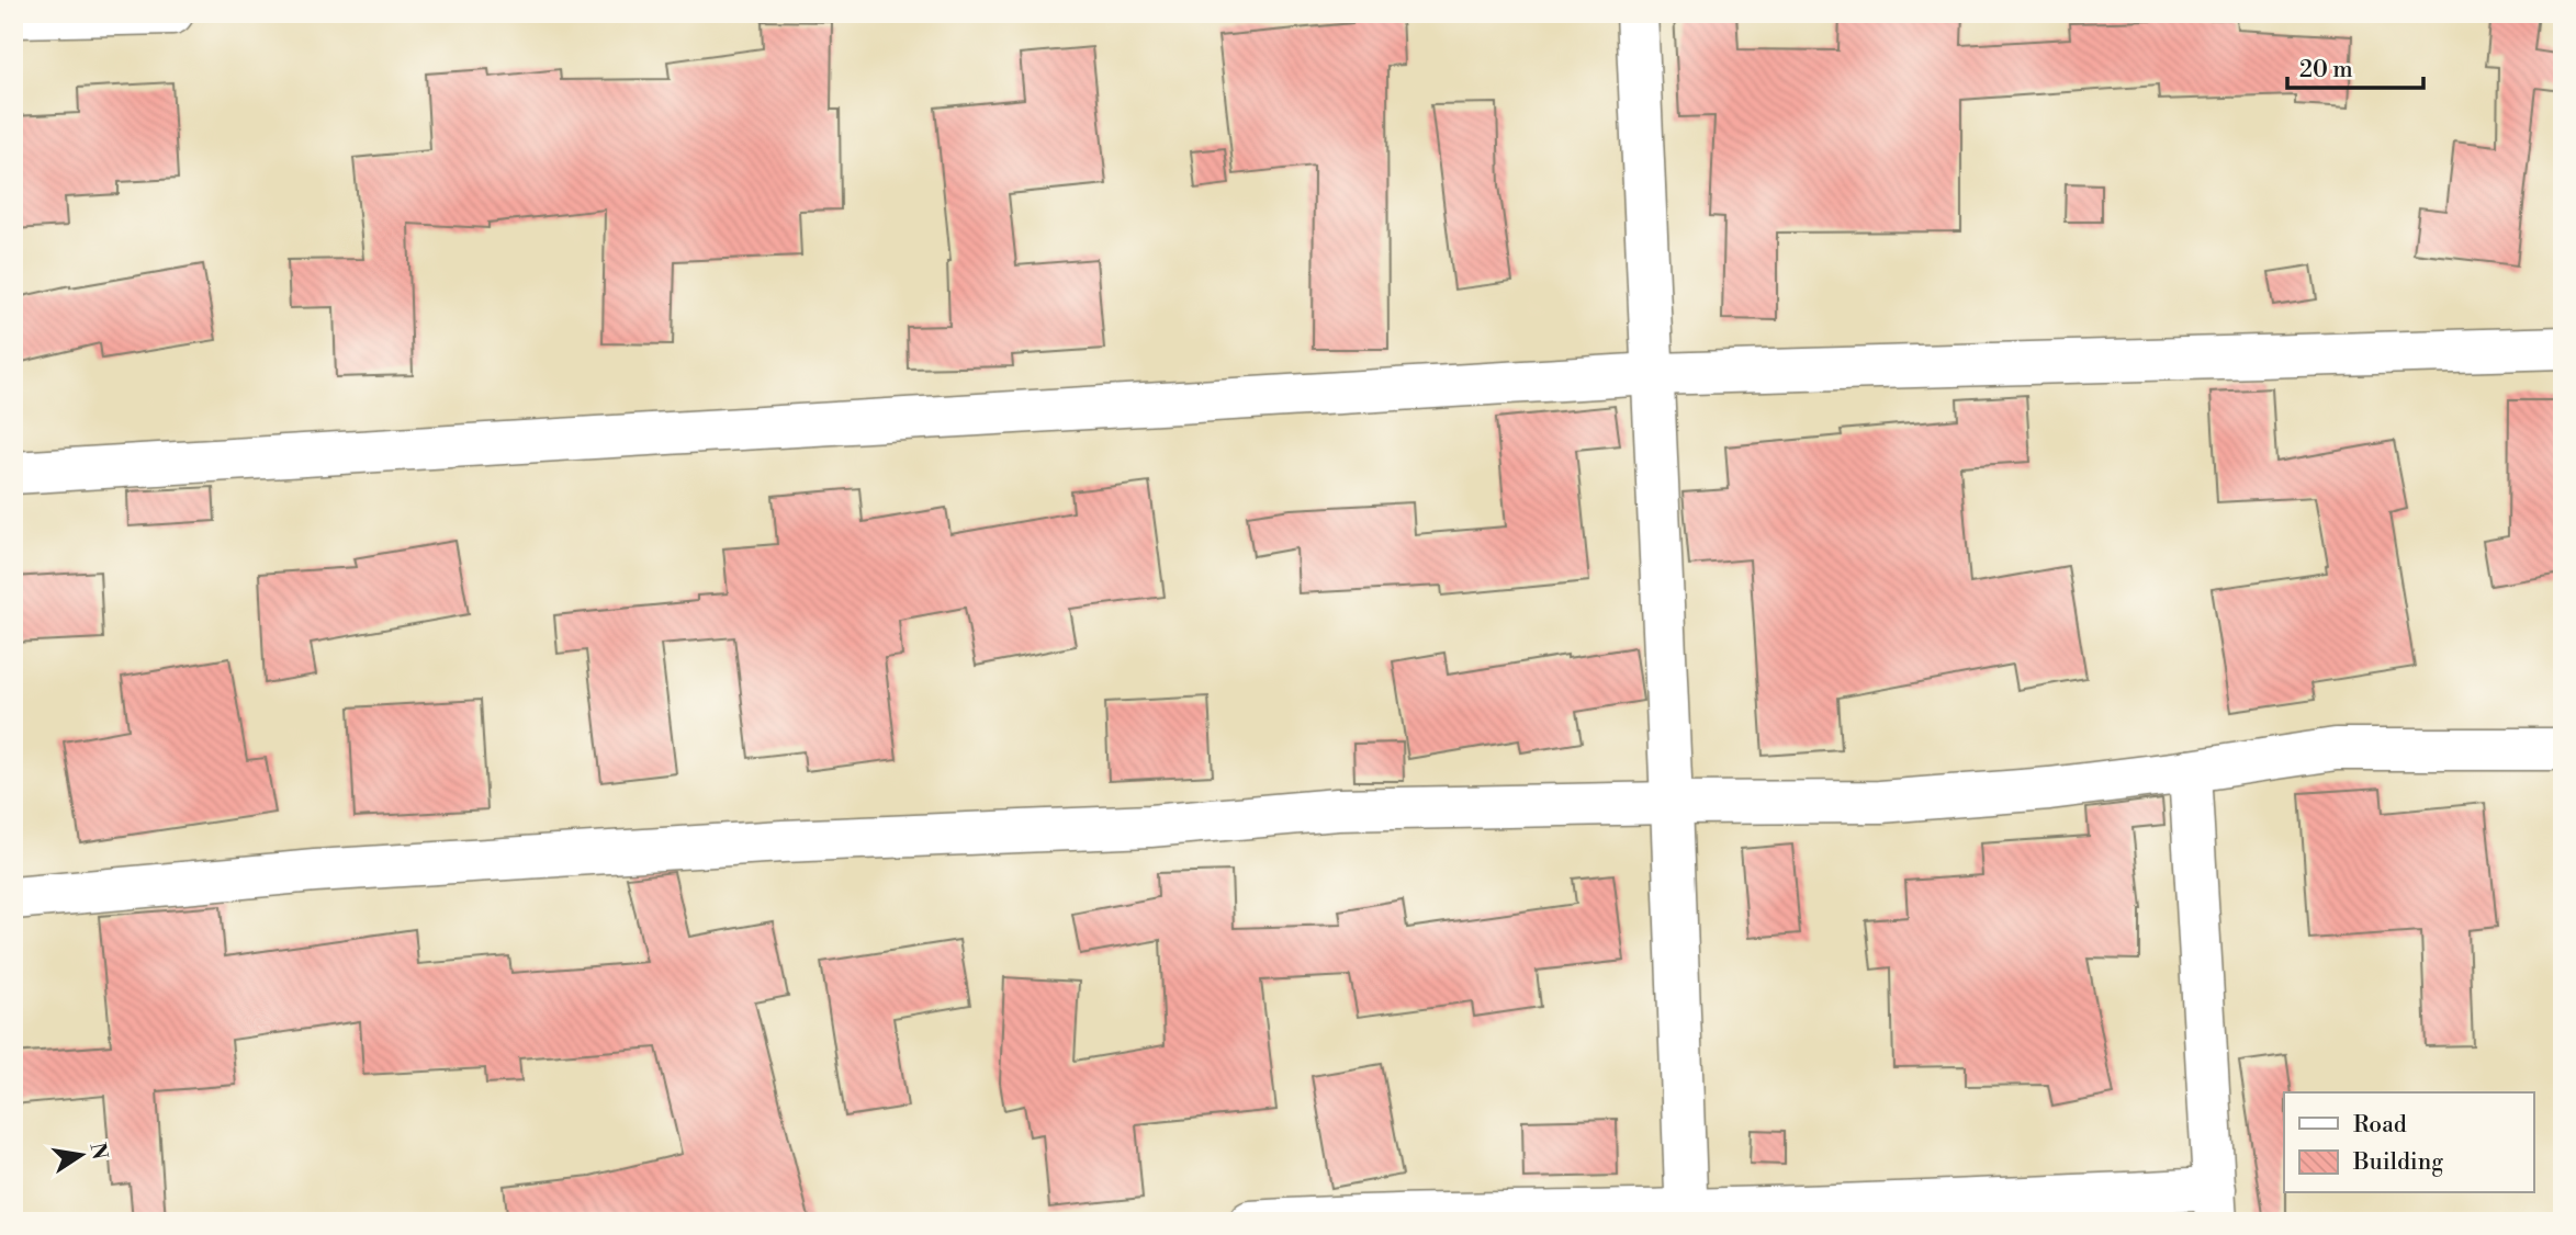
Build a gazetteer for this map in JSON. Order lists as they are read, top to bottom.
{
  "legend": ["Road", "Building"],
  "scale_bar": "20 m",
  "north": "right"
}
